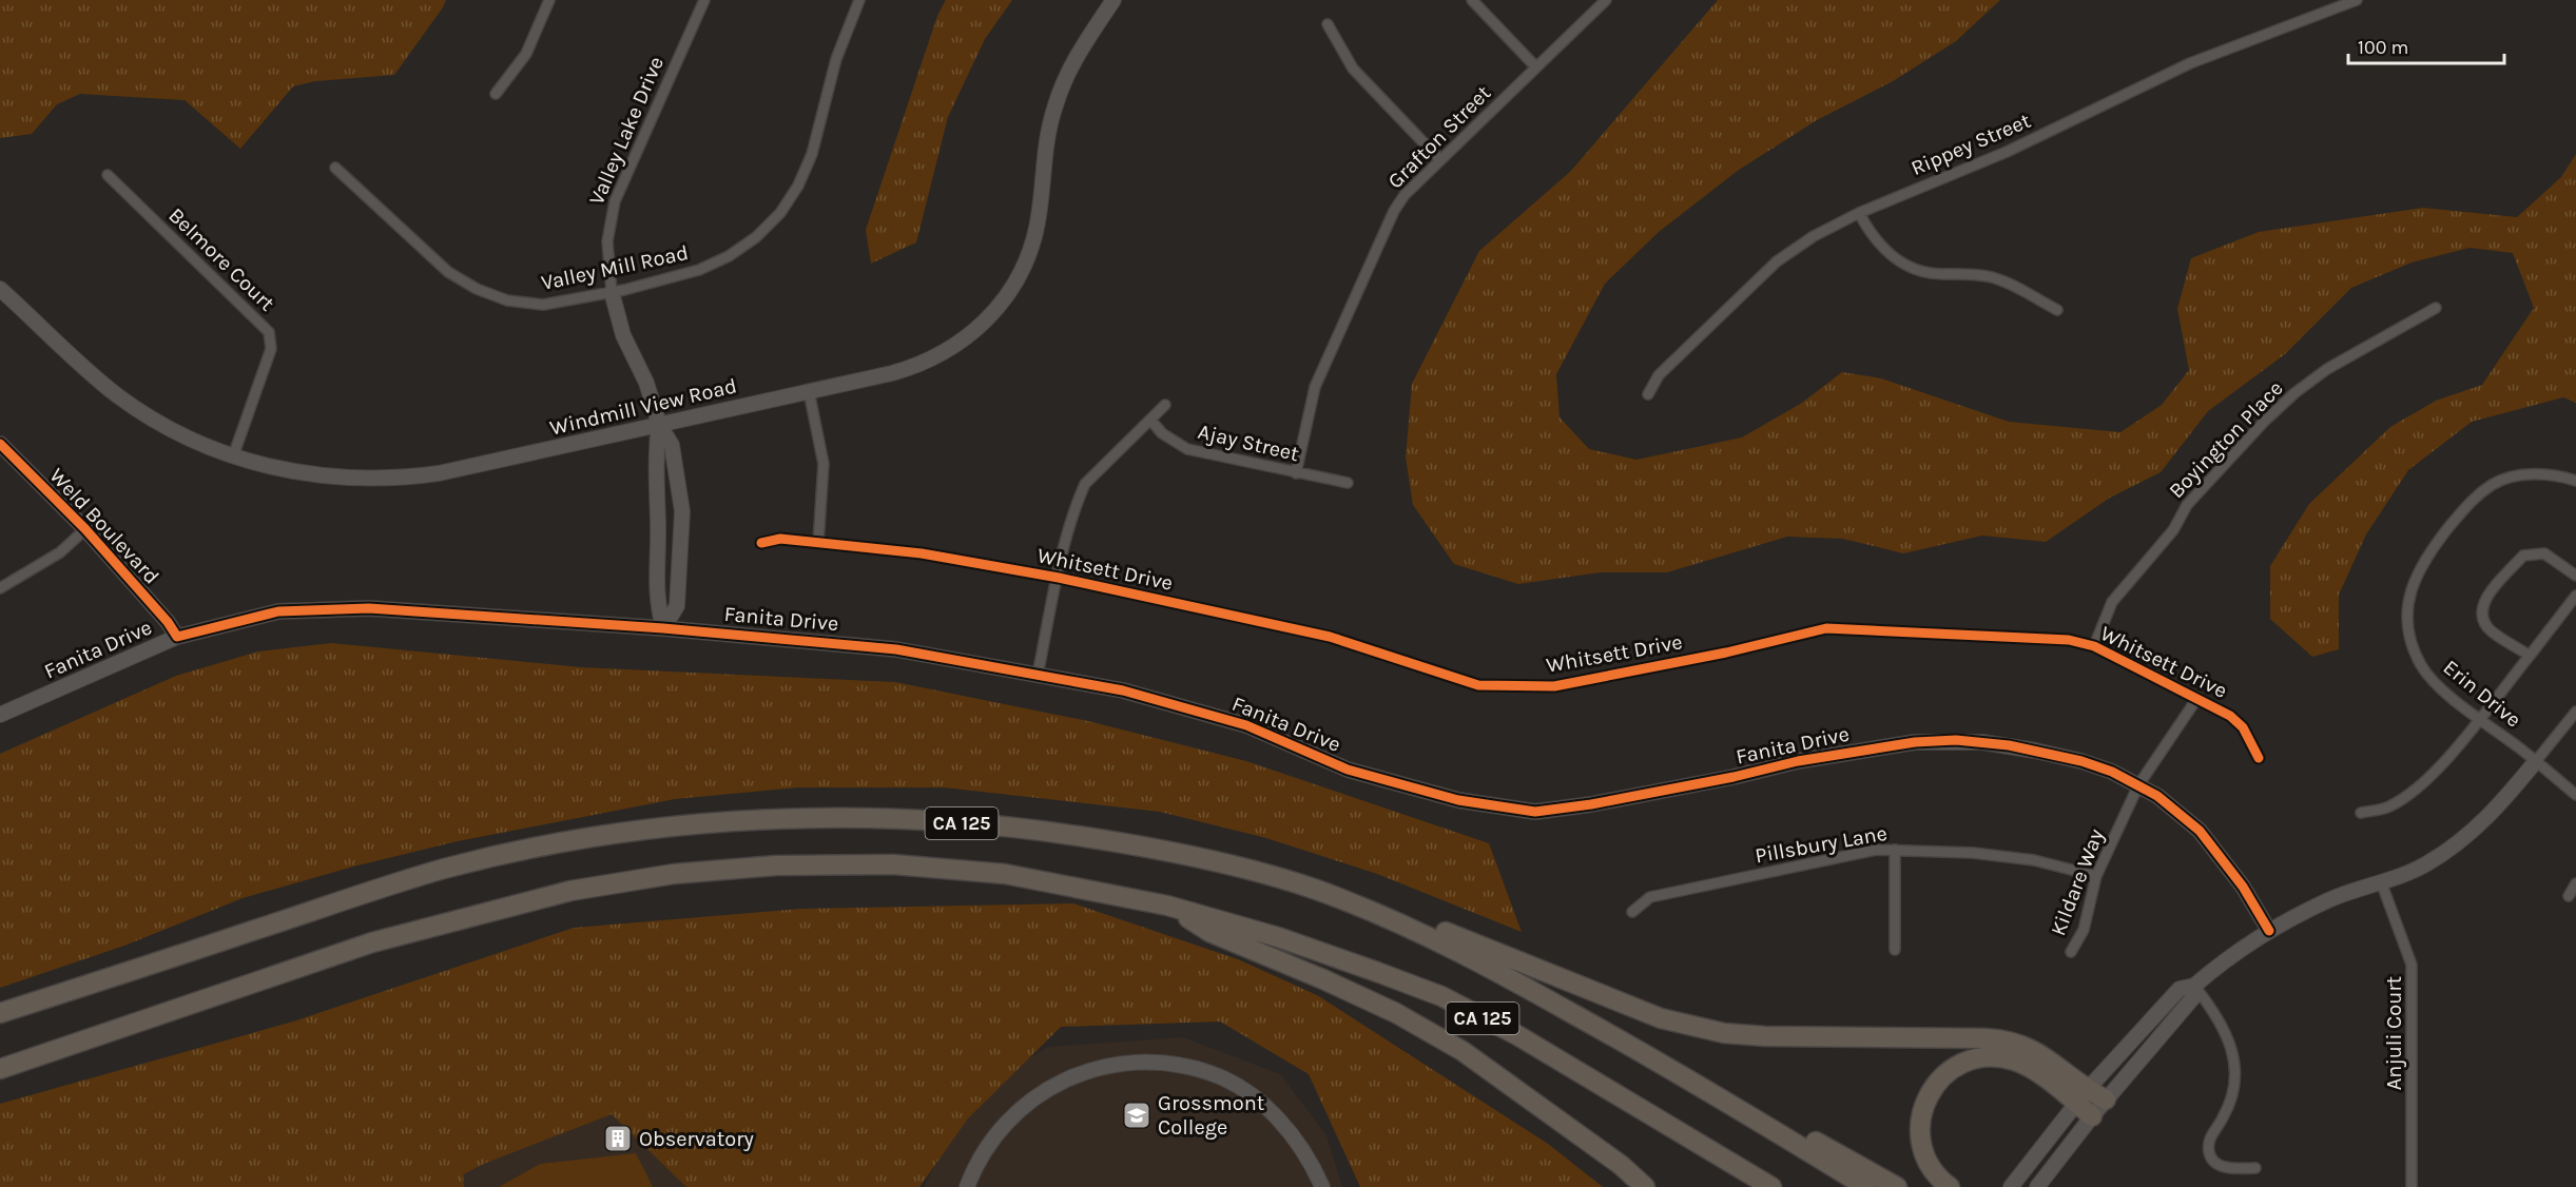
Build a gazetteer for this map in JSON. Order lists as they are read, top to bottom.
{
  "streets": {
    "highway": ["CA 125"],
    "main road": [
      "Valley Lake Drive",
      "Windmill View Road",
      "Weld Boulevard",
      "Fanita Drive"
    ],
    "street": [
      "Grafton Street",
      "Rippey Street",
      "Belmore Court",
      "Valley Mill Road",
      "Boyington Place",
      "Ajay Street",
      "Whitsett Drive",
      "Erin Drive",
      "Pillsbury Lane",
      "Kildare Way",
      "Anjuli Court"
    ]
  },
  "crossings": [
    ["Valley Lake Drive", "Valley Mill Road"],
    ["Valley Lake Drive", "Windmill View Road"],
    ["Valley Lake Drive", "Fanita Drive"],
    ["Grafton Street", "Ajay Street"],
    ["Belmore Court", "Windmill View Road"],
    ["Boyington Place", "Whitsett Drive"],
    ["Weld Boulevard", "Fanita Drive"],
    ["Whitsett Drive", "Kildare Way"],
    ["Fanita Drive", "Kildare Way"],
    ["Pillsbury Lane", "Kildare Way"]
  ],
  "places": {
    "school or university": ["Grossmont College"],
    "building": ["Observatory"]
  },
  "scale_bar": "100 m"
}
